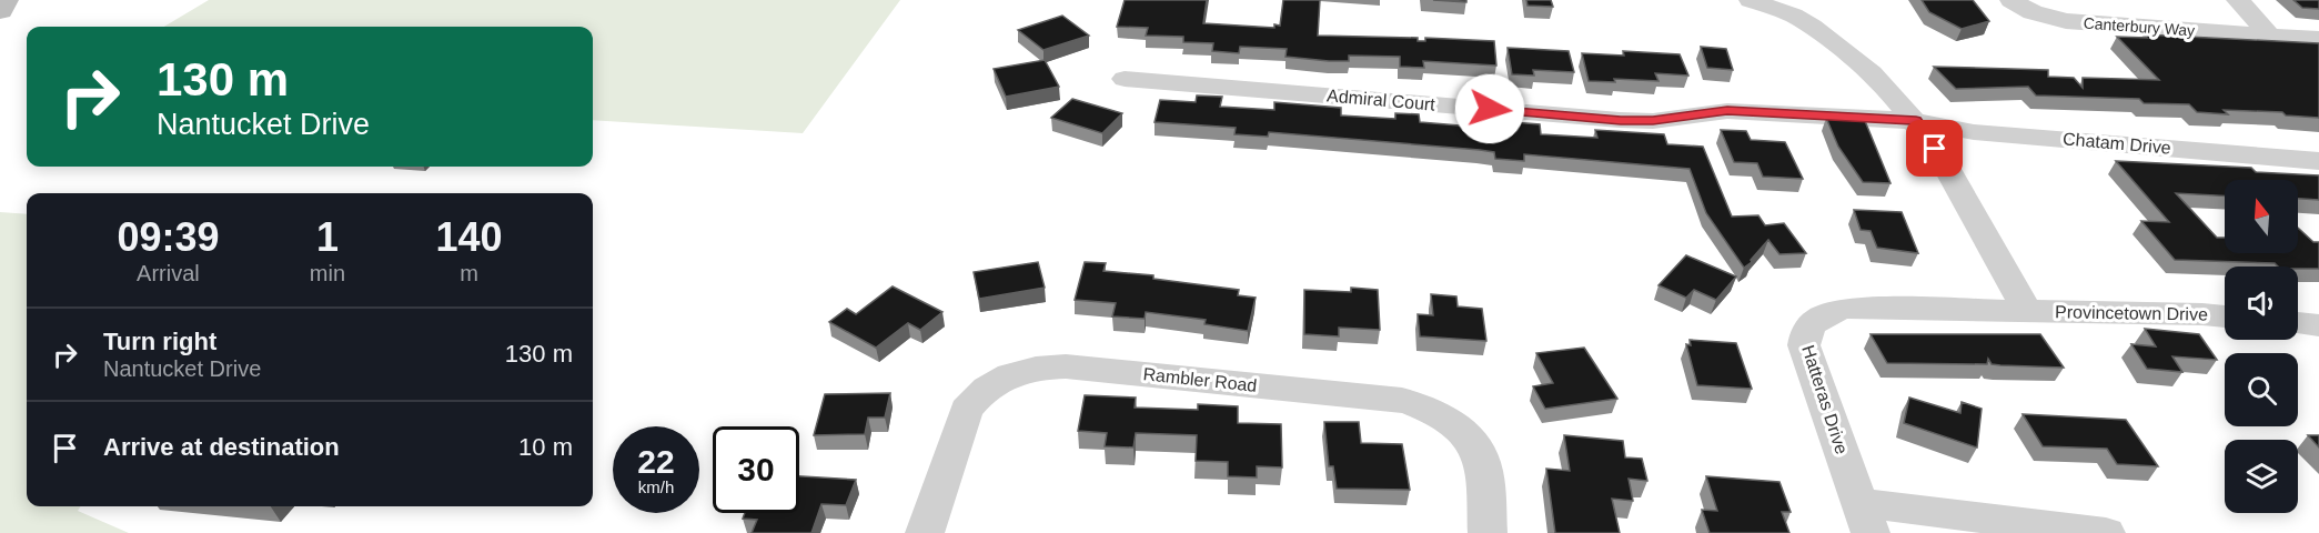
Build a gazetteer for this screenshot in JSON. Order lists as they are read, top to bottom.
{
  "streets": {
    "street": [
      "Canterbury Way",
      "Admiral Court",
      "Chatam Drive",
      "Provincetown Drive",
      "Rambler Road",
      "Hatteras Drive"
    ]
  },
  "crossings": [
    ["Admiral Court", "Chatam Drive"],
    ["Provincetown Drive", "Hatteras Drive"]
  ],
  "north": "top",
  "page": {
    "turn": ["130 m", "Nantucket Drive"],
    "eta": [
      "09:39",
      "Arrival",
      "1",
      "min",
      "140",
      "m"
    ],
    "list": [
      {
        "name": "Turn right",
        "note": "Nantucket Drive",
        "value": "130 m"
      },
      {
        "name": "Arrive at destination",
        "value": "10 m"
      }
    ],
    "speed": "22 km/h",
    "limit": "30"
  }
}
